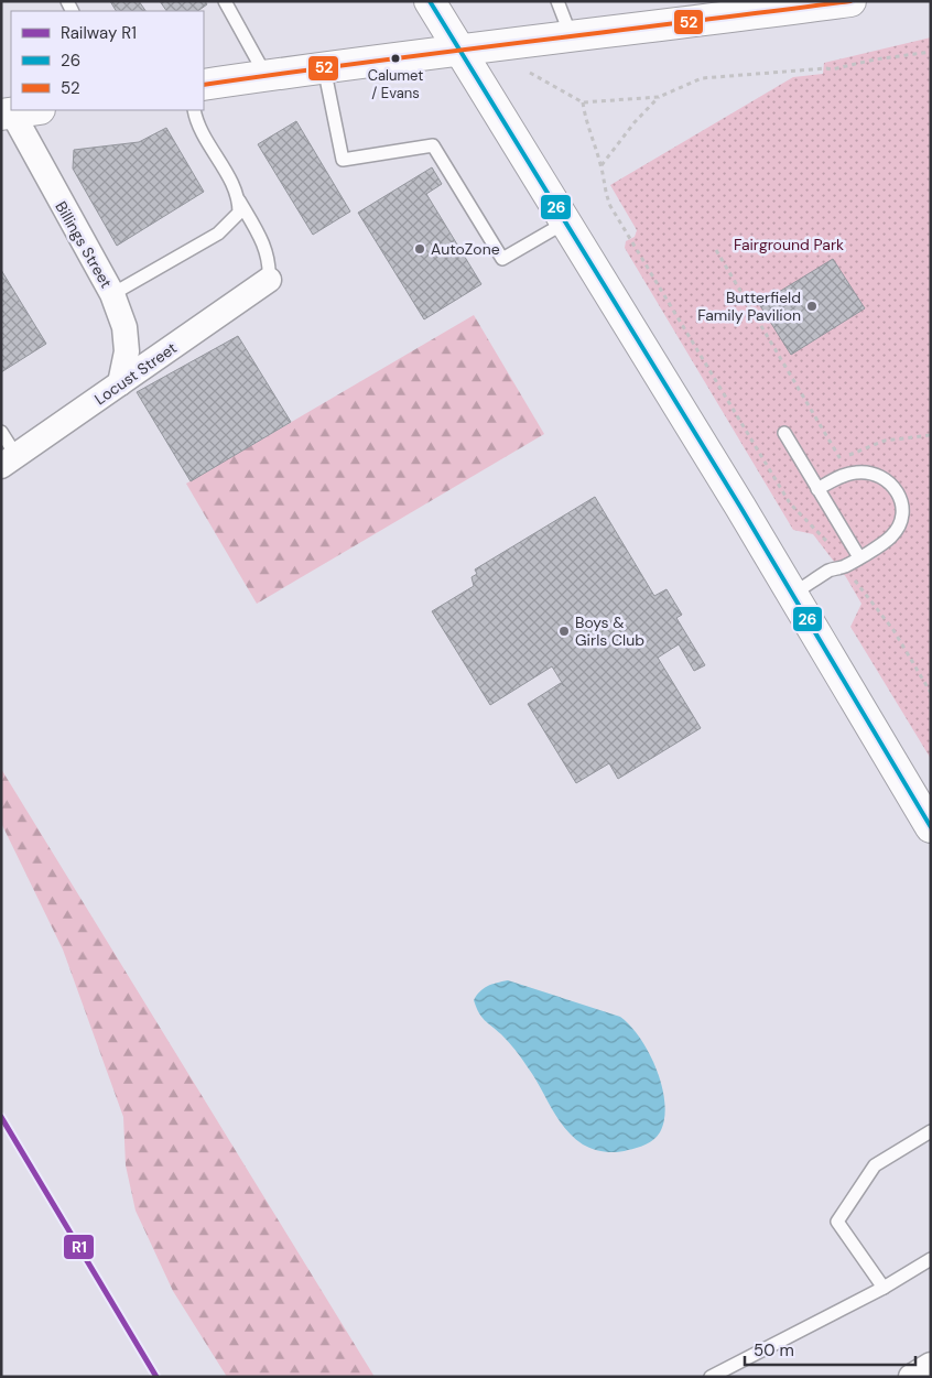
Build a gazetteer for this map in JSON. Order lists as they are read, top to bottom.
{
  "streets": {
    "street": ["Billings Street", "Locust Street"]
  },
  "crossings": [
    ["Billings Street", "Locust Street"]
  ],
  "parks": ["Fairground Park"],
  "places": [
    "Calumet / Evans",
    "AutoZone",
    "Butterfield Family Pavilion",
    "Boys & Girls Club"
  ],
  "lines": ["transit line 26", "transit line 52", "rail line R1"],
  "legend": ["Railway R1", "26", "52"],
  "scale_bar": "50 m"
}
